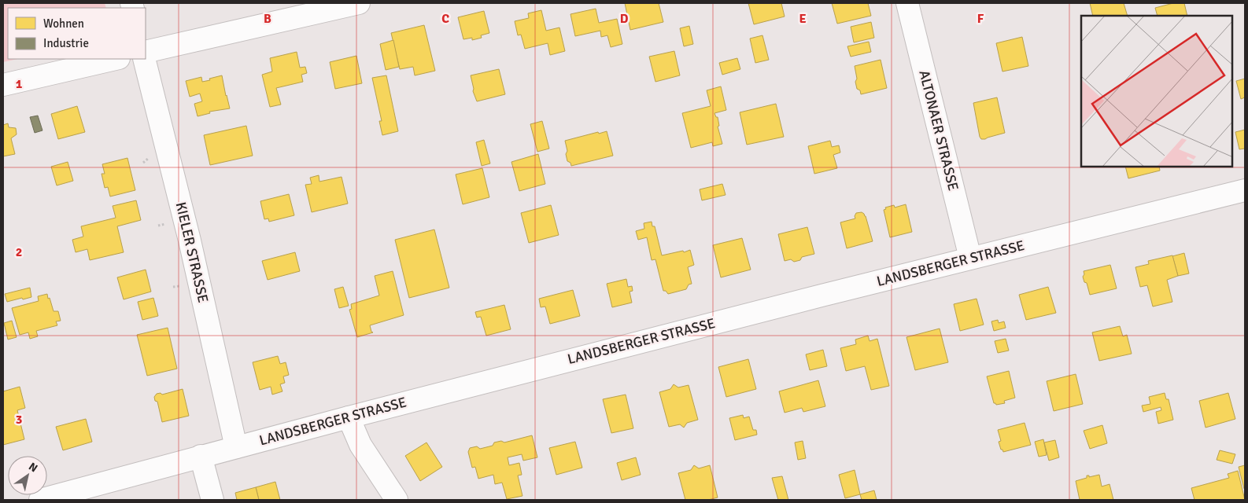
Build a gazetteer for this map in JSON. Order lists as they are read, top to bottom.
{
  "streets": {
    "street": ["ALTONAER STRASSE", "KIELER STRASSE", "LANDSBERGER STRASSE"]
  },
  "crossings": [
    ["ALTONAER STRASSE", "LANDSBERGER STRASSE"],
    ["KIELER STRASSE", "LANDSBERGER STRASSE"]
  ],
  "legend": ["Wohnen", "Industrie"],
  "north": "top right",
  "grid": {
    "columns": [
      "B",
      "C",
      "D",
      "E",
      "F"
    ],
    "rows": ["1", "2", "3"]
  }
}
